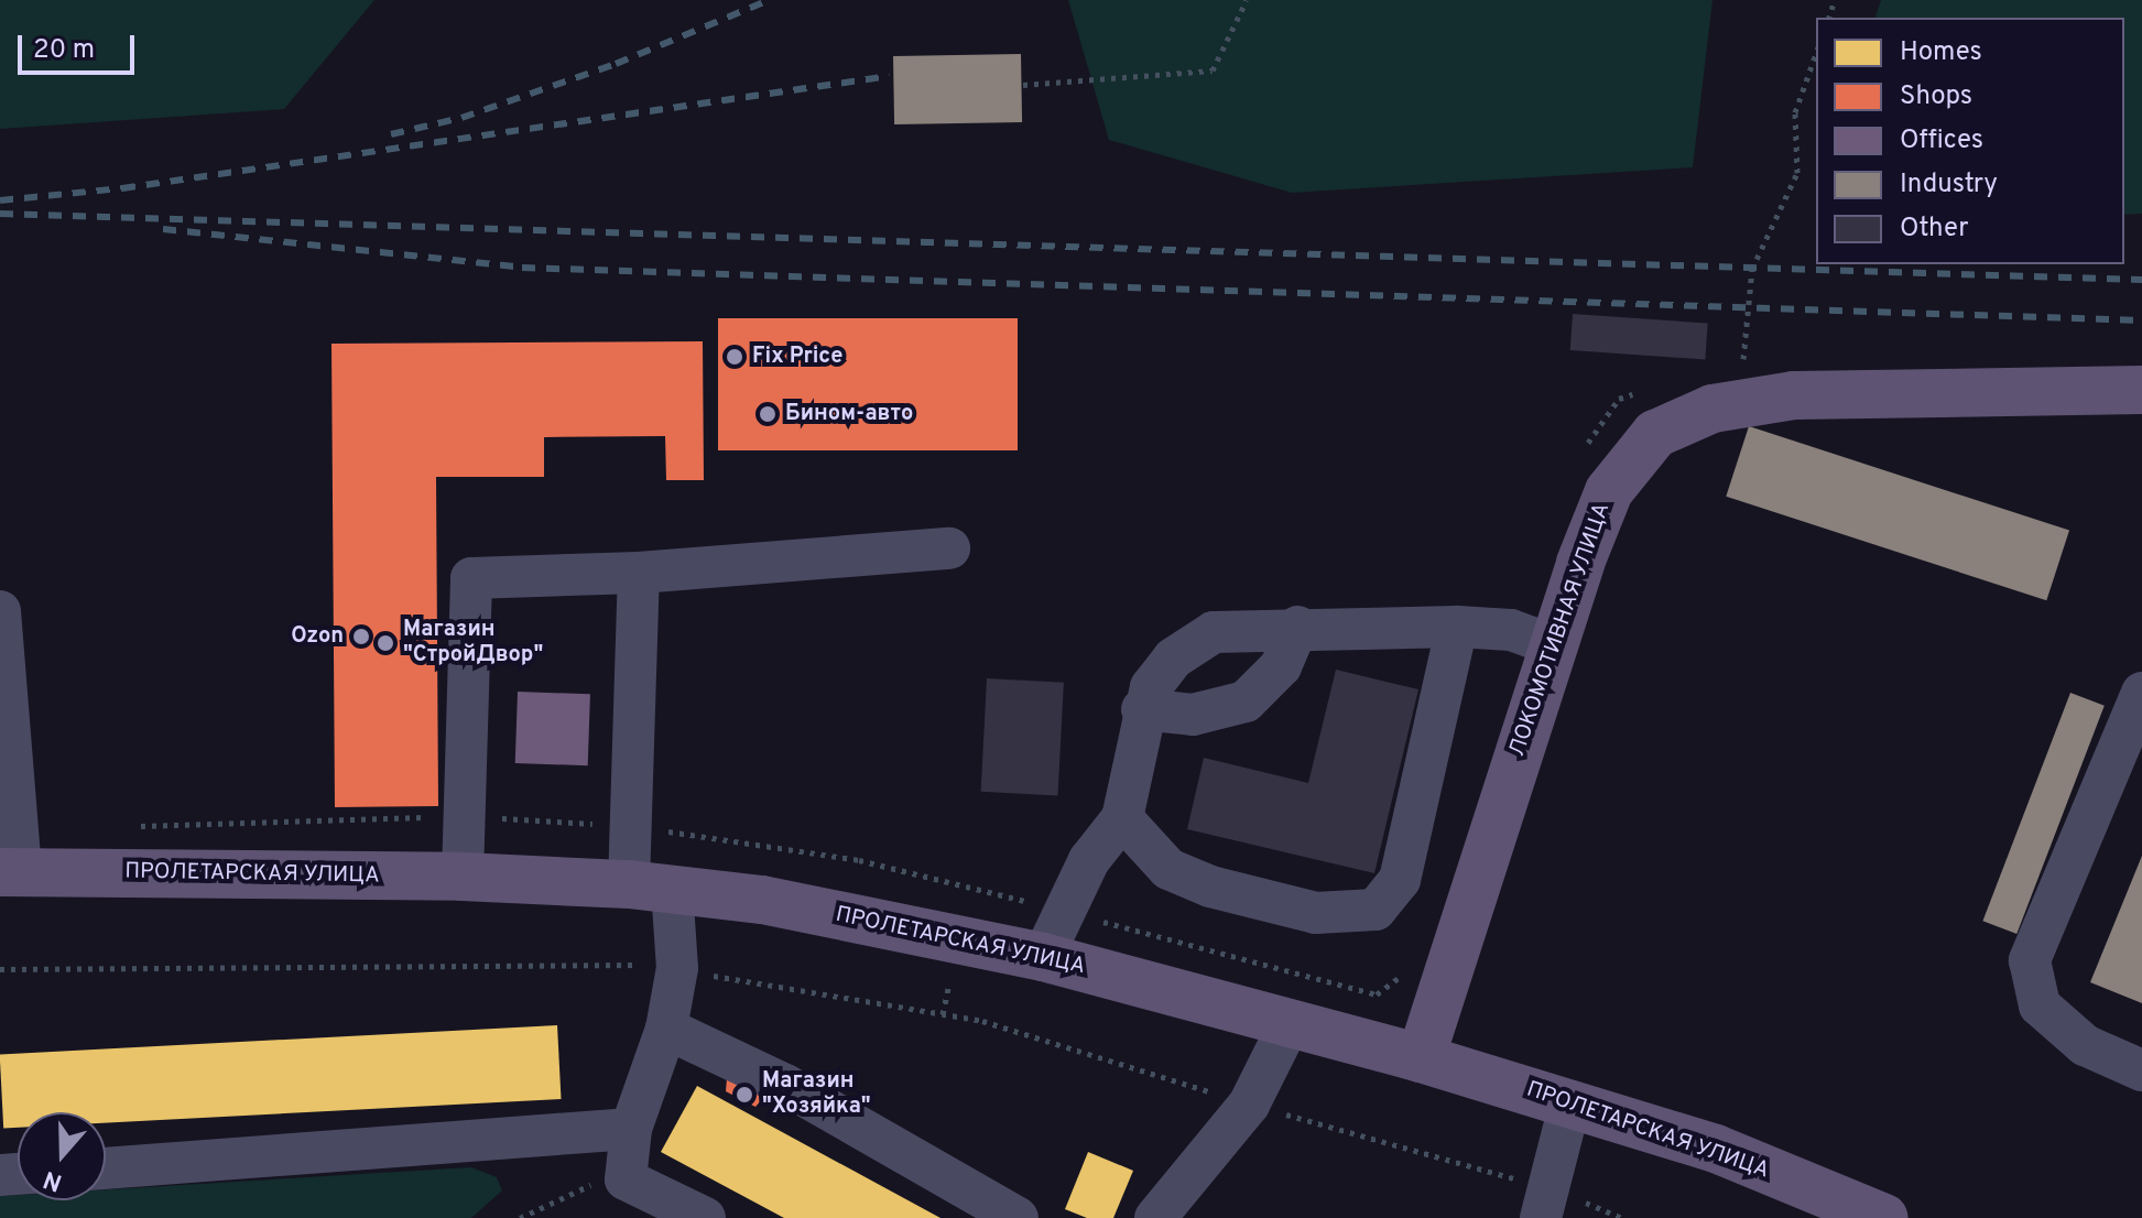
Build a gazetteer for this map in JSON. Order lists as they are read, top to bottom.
{
  "streets": {
    "main road": ["ЛОКОМОТИВНАЯ УЛИЦА", "ПРОЛЕТАРСКАЯ УЛИЦА"]
  },
  "crossings": [
    ["ЛОКОМОТИВНАЯ УЛИЦА", "ПРОЛЕТАРСКАЯ УЛИЦА"]
  ],
  "places": [
    "Fix Price",
    "Бином-авто",
    "Ozon",
    "Магазин \"СтройДвор\"",
    "Магазин \"Хозяйка\""
  ],
  "legend": [
    "Homes",
    "Shops",
    "Offices",
    "Industry",
    "Other"
  ],
  "scale_bar": "20 m",
  "north": "bottom"
}
